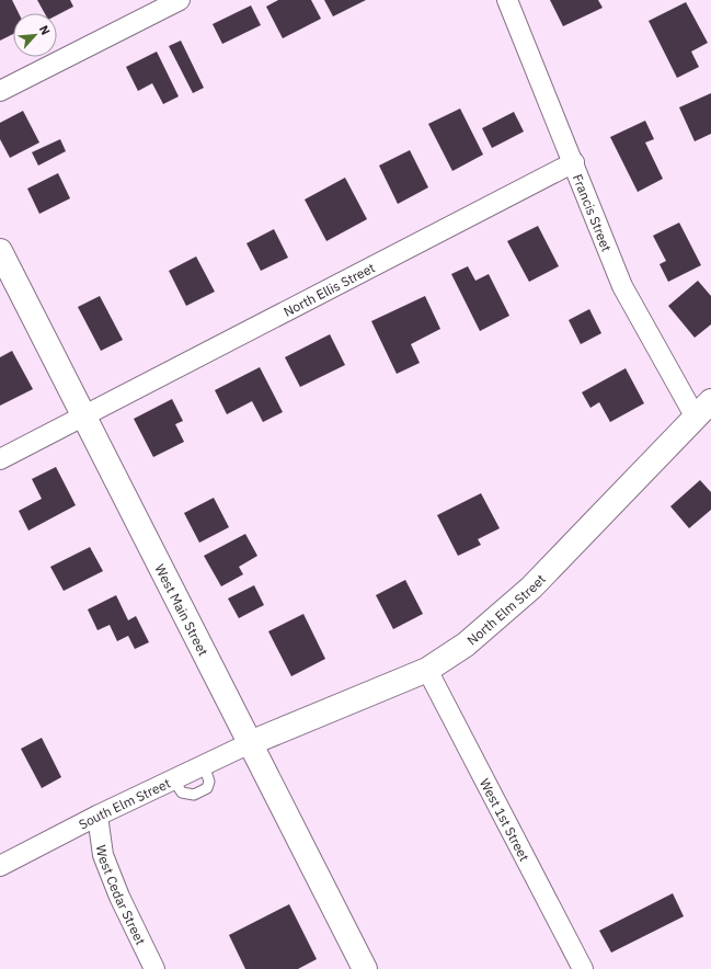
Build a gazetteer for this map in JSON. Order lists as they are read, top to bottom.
{
  "streets": {
    "main road": ["North Elm Street", "West Main Street"],
    "street": [
      "Francis Street",
      "North Ellis Street",
      "South Elm Street",
      "West 1st Street",
      "West Cedar Street"
    ]
  },
  "crossings": [
    ["Francis Street", "North Ellis Street"],
    ["Francis Street", "North Elm Street"],
    ["North Ellis Street", "West Main Street"],
    ["North Elm Street", "West Main Street"],
    ["North Elm Street", "South Elm Street"],
    ["North Elm Street", "West 1st Street"],
    ["West Main Street", "South Elm Street"],
    ["South Elm Street", "West Cedar Street"]
  ],
  "north": "top right"
}
